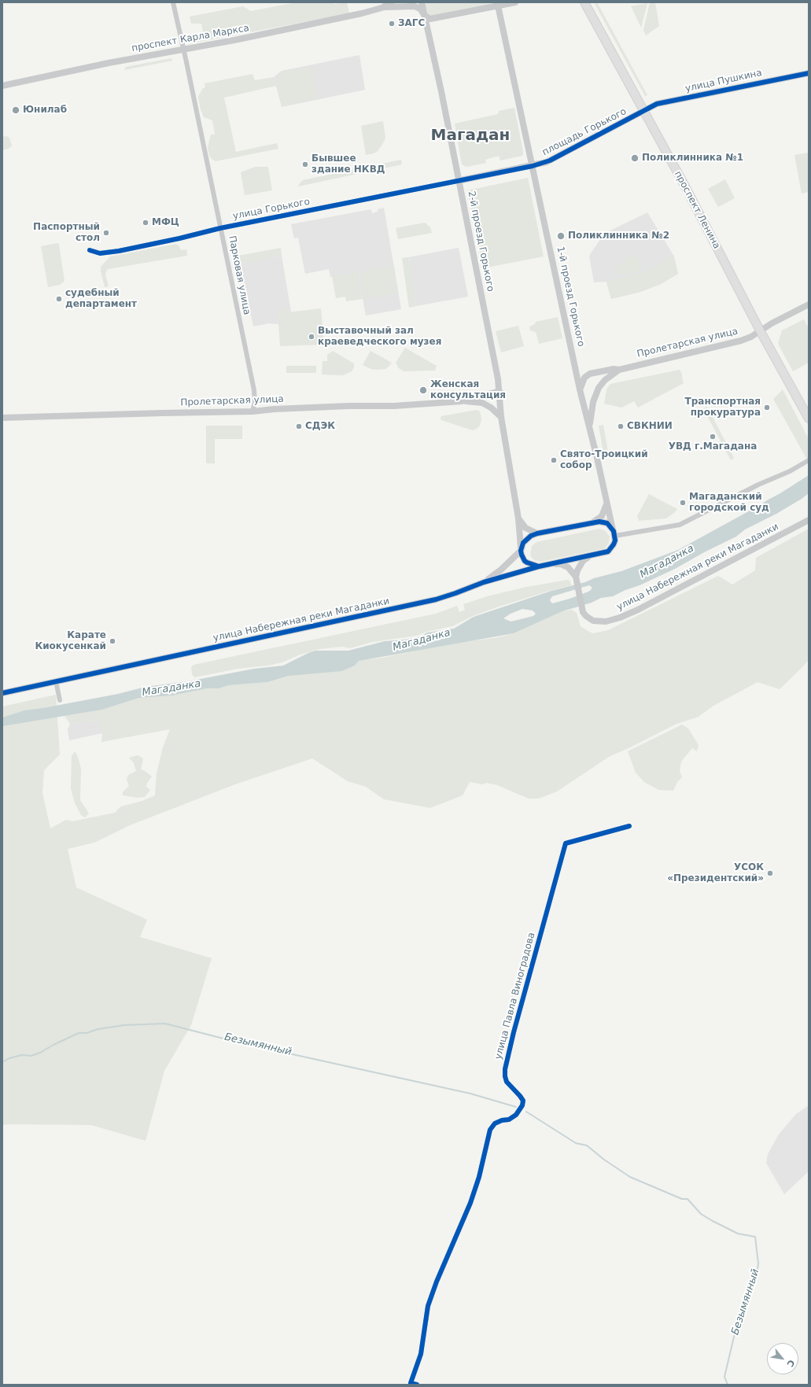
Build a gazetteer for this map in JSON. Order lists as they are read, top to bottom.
{
  "streets": {
    "main road": ["проспект Ленина"],
    "street": [
      "проспект Карла Маркса",
      "улица Пушкина",
      "площадь Горького",
      "улица Горького",
      "2-й проезд Горького",
      "Парковая улица",
      "1-й проезд Горького",
      "Пролетарская улица",
      "улица Набережная реки Магаданки",
      "улица Павла Виноградова"
    ]
  },
  "crossings": [
    ["проспект Карла Маркса", "2-й проезд Горького"],
    ["проспект Карла Маркса", "Парковая улица"],
    ["улица Пушкина", "площадь Горького"],
    ["улица Пушкина", "проспект Ленина"],
    ["площадь Горького", "улица Горького"],
    ["площадь Горького", "проспект Ленина"],
    ["площадь Горького", "2-й проезд Горького"],
    ["площадь Горького", "1-й проезд Горького"],
    ["улица Горького", "2-й проезд Горького"],
    ["улица Горького", "Парковая улица"],
    ["проспект Ленина", "Пролетарская улица"],
    ["2-й проезд Горького", "Пролетарская улица"],
    ["Парковая улица", "Пролетарская улица"],
    ["1-й проезд Горького", "Пролетарская улица"],
    ["Пролетарская улица", "улица Набережная реки Магаданки"]
  ],
  "districts": ["Магадан"],
  "water": ["Магаданка", "Безымянный"],
  "places": [
    "ЗАГС",
    "Юнилаб",
    "Поликлинника №1",
    "Бывшее здание НКВД",
    "МФЦ",
    "Паспортный стол",
    "Поликлинника №2",
    "судебный департамент",
    "Выставочный зал краеведческого музея",
    "Женская консультация",
    "Транспортная прокуратура",
    "СДЭК",
    "СВКНИИ",
    "УВД г.Магадана",
    "Свято-Троицкий собор",
    "Магаданский городской суд",
    "Карате Киокусенкай",
    "УСОК «Президентский»"
  ],
  "north": "bottom right"
}
